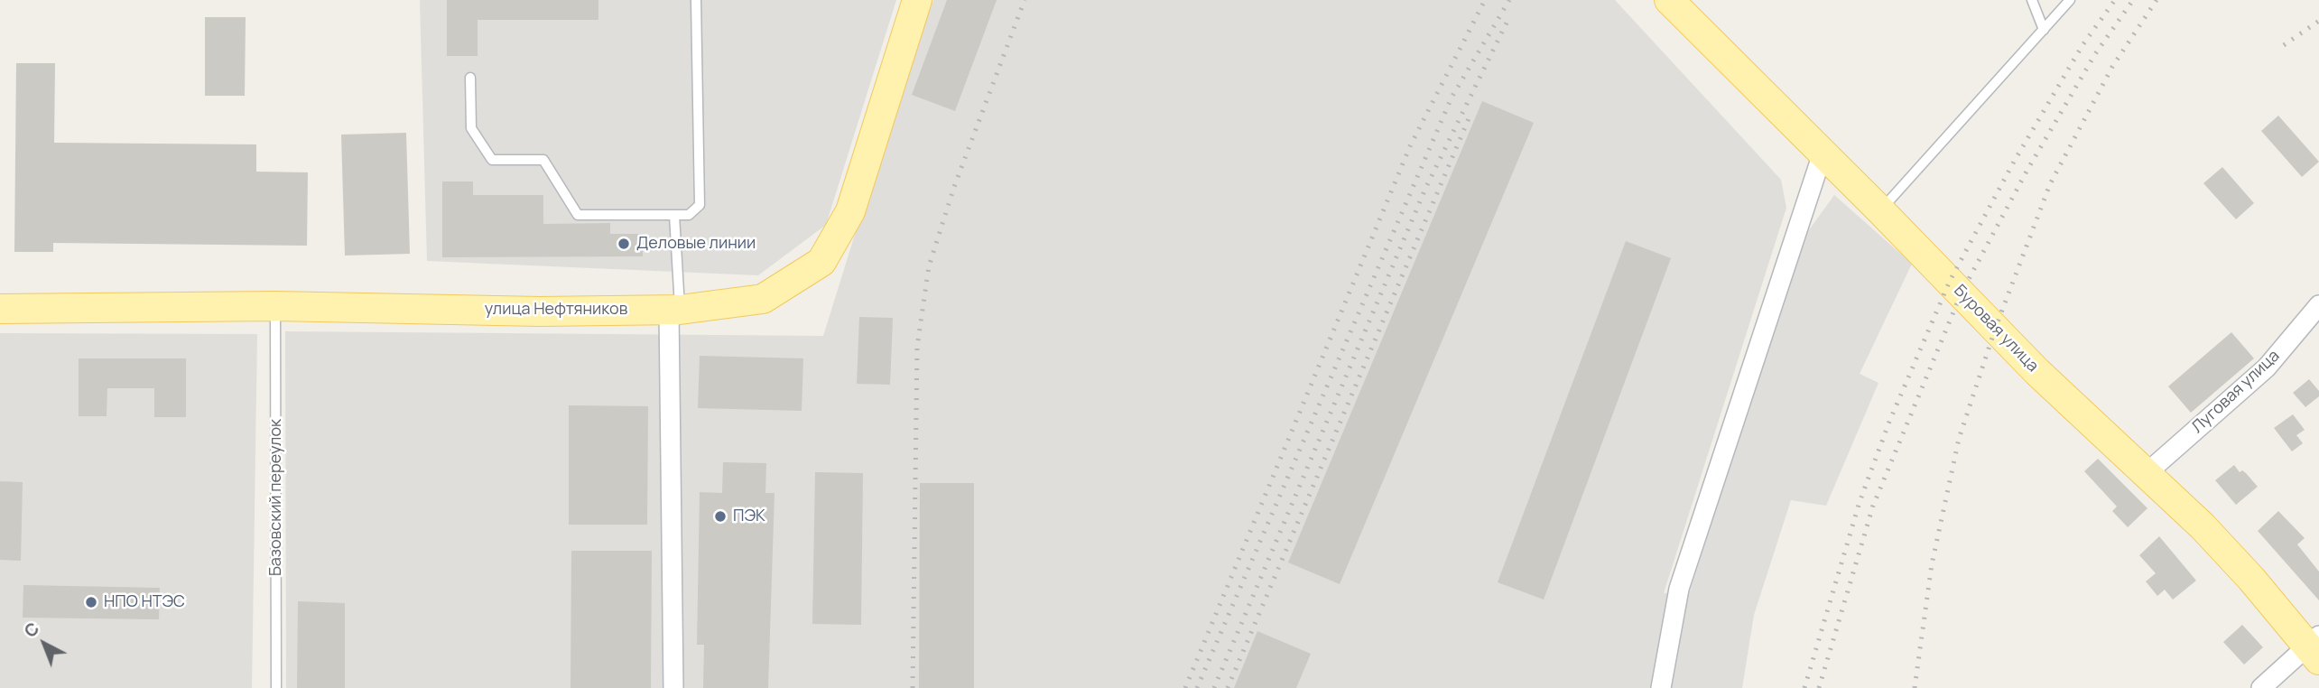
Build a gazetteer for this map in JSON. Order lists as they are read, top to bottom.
{
  "streets": {
    "main road": ["улица Нефтяников", "Буровая улица"],
    "street": ["Луговая улица"],
    "lane": ["Базовский переулок"]
  },
  "crossings": [
    ["улица Нефтяников", "Базовский переулок"],
    ["Буровая улица", "Луговая улица"]
  ],
  "places": ["Деловые линии", "ПЭК", "НПО НТЭС"],
  "north": "top left"
}
